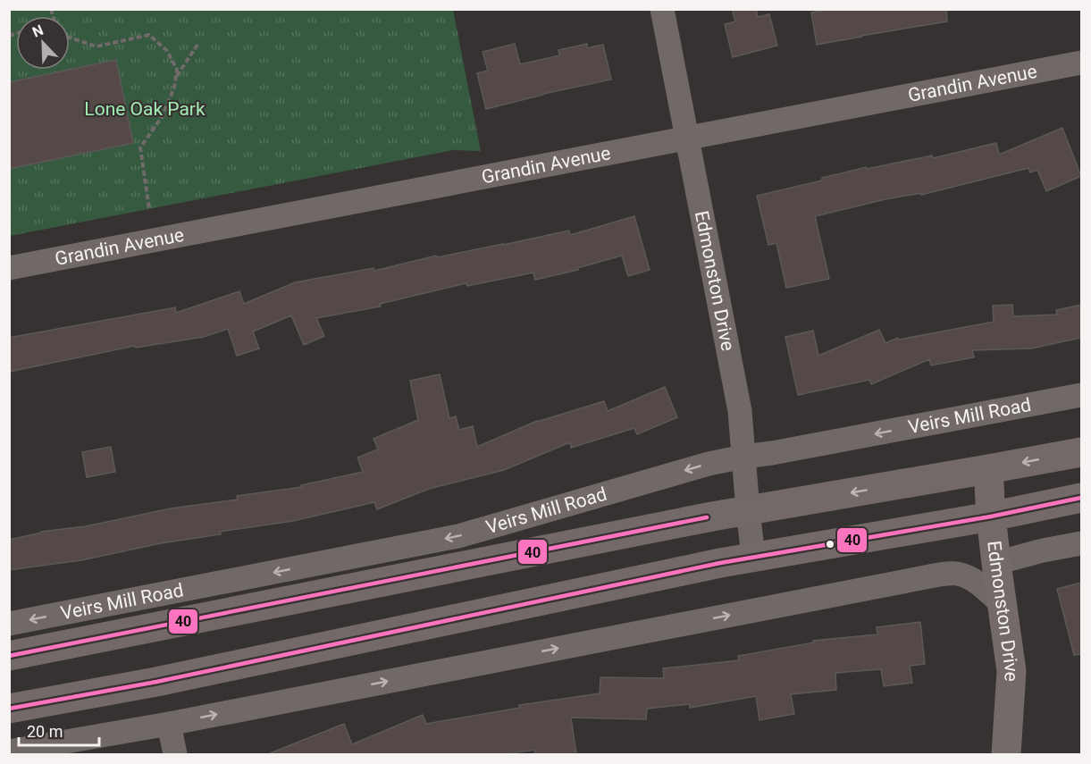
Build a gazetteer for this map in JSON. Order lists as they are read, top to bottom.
{
  "streets": {
    "main road": ["Veirs Mill Road"],
    "street": ["Grandin Avenue", "Edmonston Drive"]
  },
  "crossings": [
    ["Grandin Avenue", "Edmonston Drive"],
    ["Edmonston Drive", "Veirs Mill Road"]
  ],
  "parks": ["Lone Oak Park"],
  "lines": ["transit line 40"],
  "scale_bar": "20 m",
  "north": "top left"
}
